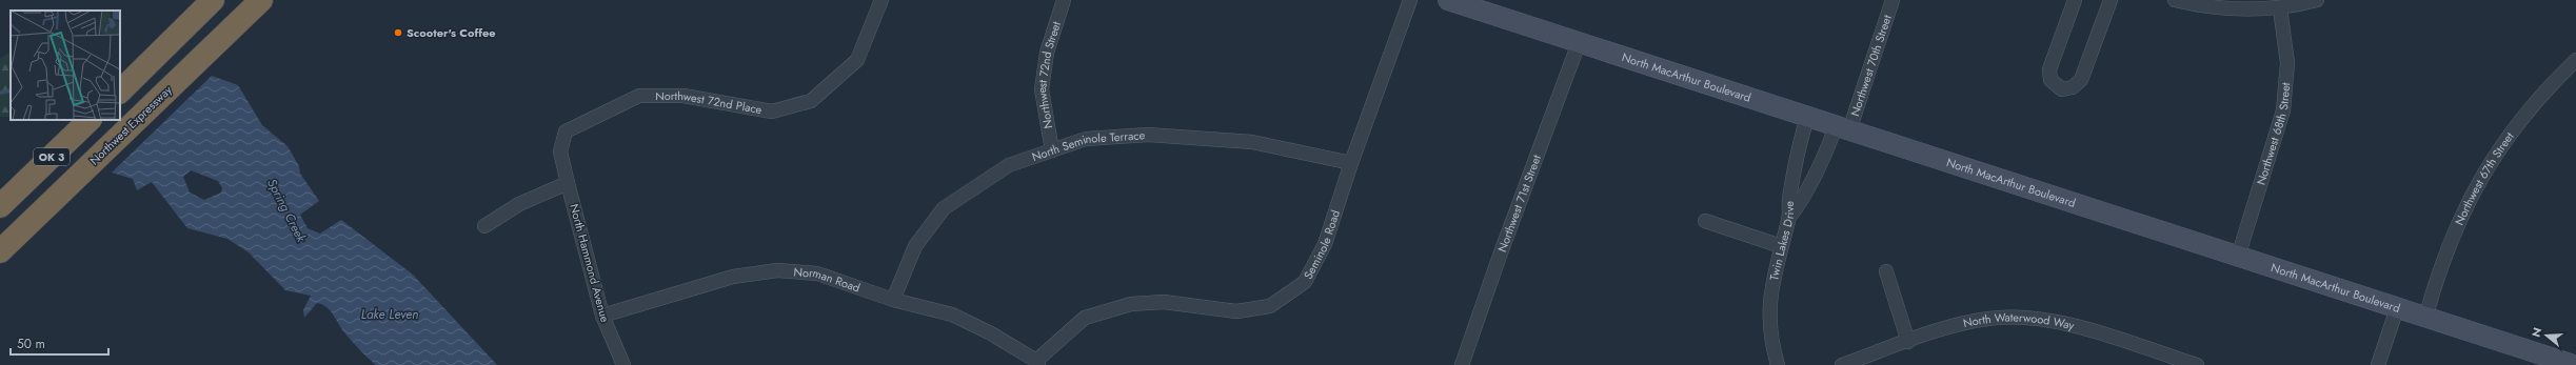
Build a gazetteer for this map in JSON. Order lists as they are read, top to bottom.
{
  "streets": {
    "highway": ["Northwest Expressway", "OK 3"],
    "main road": ["North MacArthur Boulevard"],
    "street": [
      "Northwest 70th Street",
      "Northwest 72nd Street",
      "Northwest 72nd Place",
      "Northwest 68th Street",
      "North Seminole Terrace",
      "Northwest 67th Street",
      "Northwest 71st Street",
      "Twin Lakes Drive",
      "Seminole Road",
      "North Hammond Avenue",
      "Norman Road",
      "North Waterwood Way"
    ]
  },
  "crossings": [
    ["Northwest 70th Street", "North MacArthur Boulevard"],
    ["Northwest 70th Street", "Twin Lakes Drive"],
    ["Northwest 72nd Street", "North Seminole Terrace"],
    ["North MacArthur Boulevard", "Northwest 68th Street"],
    ["North MacArthur Boulevard", "Northwest 67th Street"],
    ["North MacArthur Boulevard", "Northwest 71st Street"],
    ["North MacArthur Boulevard", "Twin Lakes Drive"],
    ["Northwest 72nd Place", "North Hammond Avenue"],
    ["North Seminole Terrace", "Seminole Road"],
    ["North Seminole Terrace", "Norman Road"],
    ["Seminole Road", "Norman Road"],
    ["North Hammond Avenue", "Norman Road"]
  ],
  "water": ["Spring Creek", "Lake Leven"],
  "places": ["Scooter's Coffee"],
  "scale_bar": "50 m",
  "north": "left"
}
